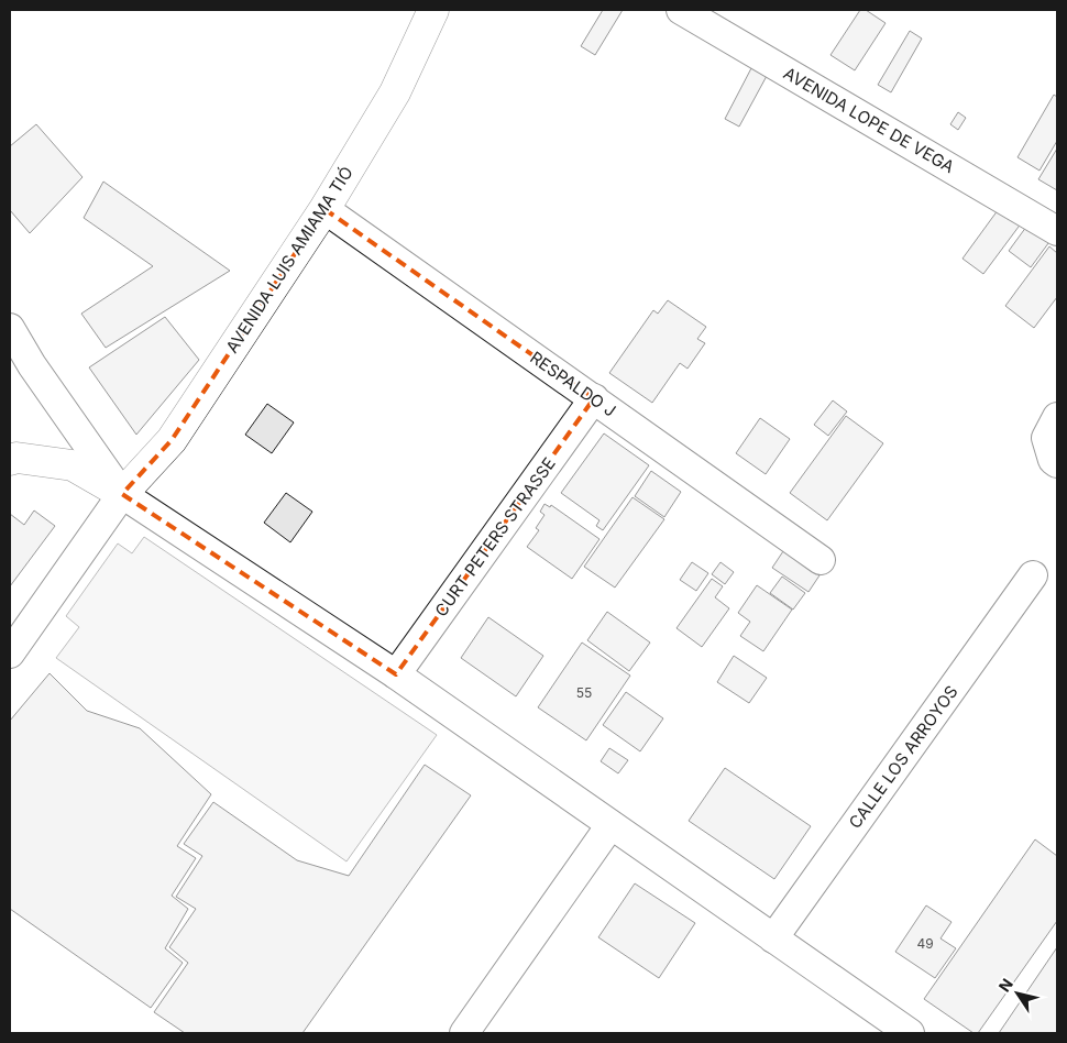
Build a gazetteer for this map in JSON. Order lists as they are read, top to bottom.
{
  "streets": {
    "main road": ["AVENIDA LUIS AMIAMA TIÓ"],
    "street": [
      "AVENIDA LOPE DE VEGA",
      "RESPALDO J",
      "CURT PETERS STRASSE",
      "CALLE LOS ARROYOS"
    ]
  },
  "crossings": [
    ["AVENIDA LUIS AMIAMA TIÓ", "RESPALDO J"],
    ["RESPALDO J", "CURT PETERS STRASSE"]
  ],
  "house_numbers": ["55", "49"],
  "north": "top left"
}
